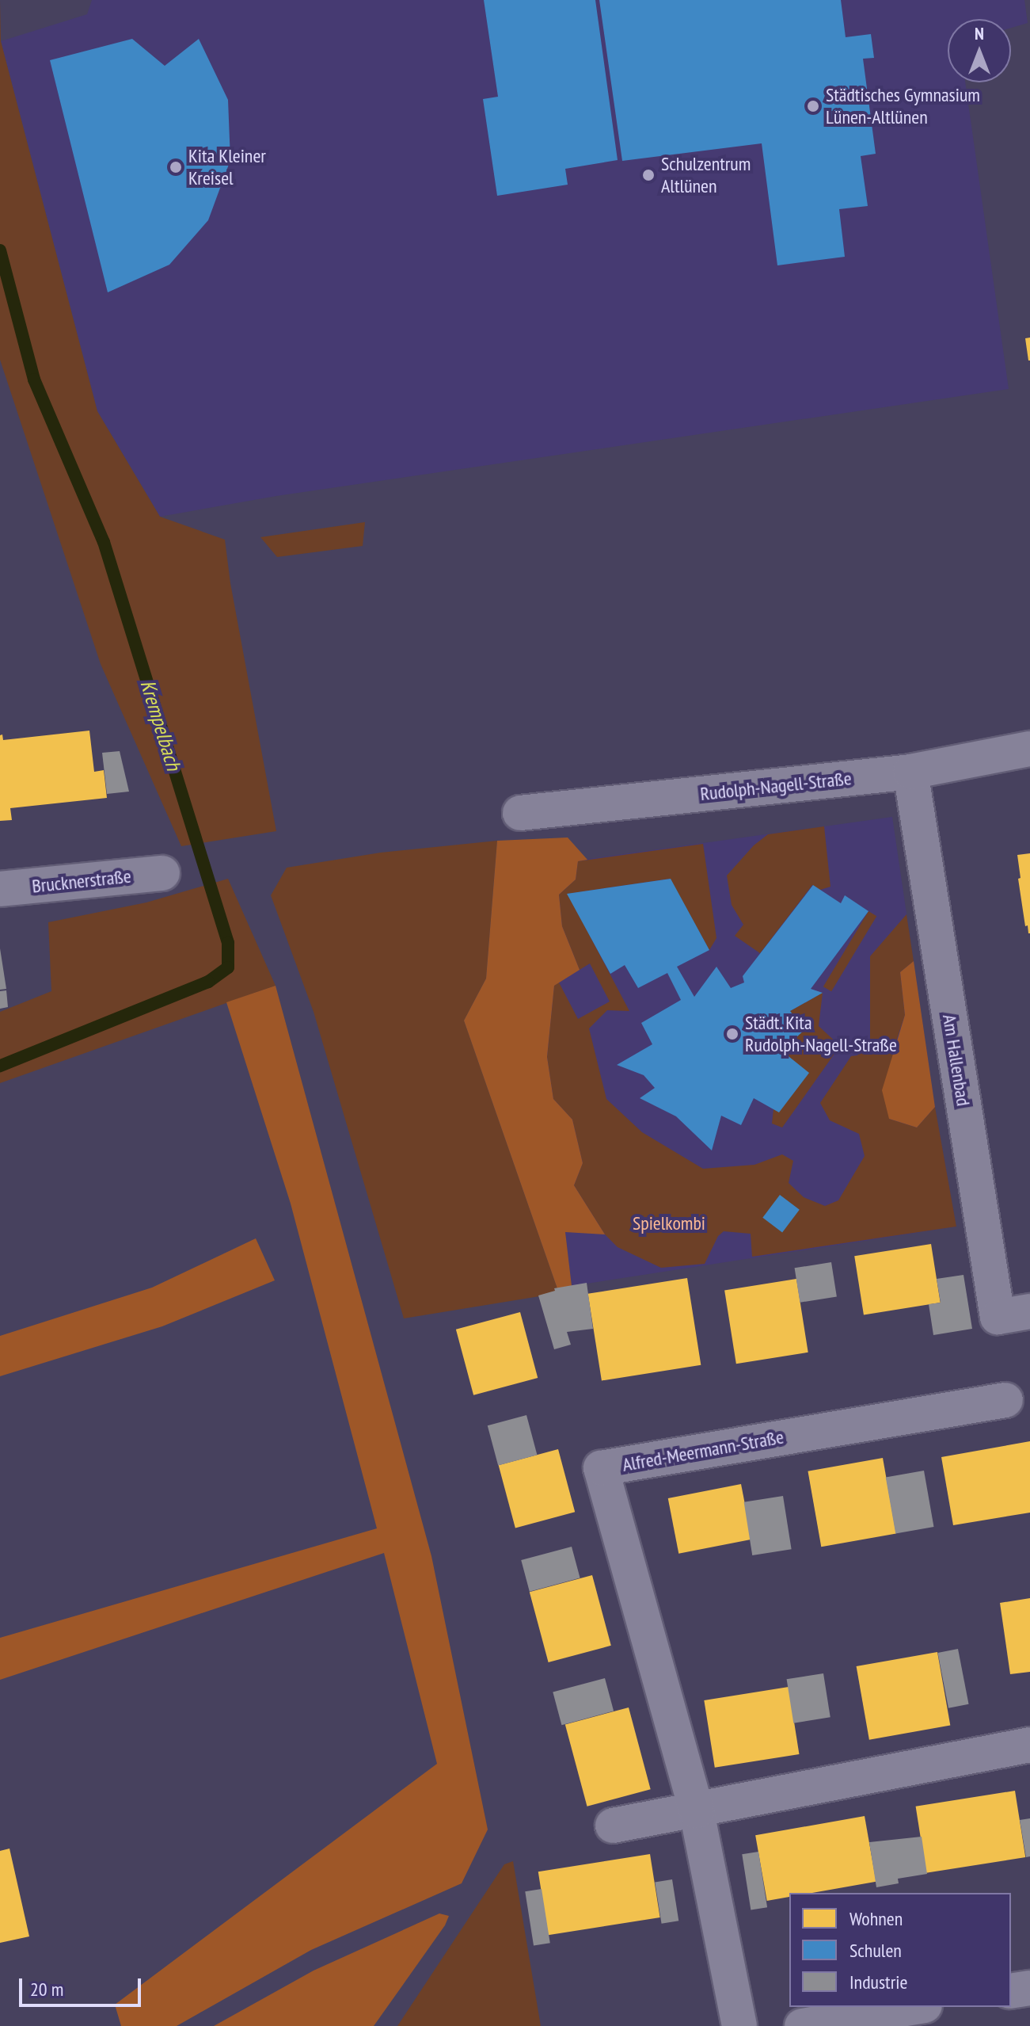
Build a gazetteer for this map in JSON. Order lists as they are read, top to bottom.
{
  "streets": {
    "street": [
      "Rudolph-Nagell-Straße",
      "Brucknerstraße",
      "Am Hallenbad",
      "Alfred-Meermann-Straße"
    ]
  },
  "crossings": [
    ["Rudolph-Nagell-Straße", "Am Hallenbad"]
  ],
  "water": ["Krempelbach"],
  "parks": ["Spielkombi"],
  "places": [
    "Städtisches Gymnasium Lünen-Altlünen",
    "Kita Kleiner Kreisel",
    "Schulzentrum Altlünen",
    "Städt. Kita Rudolph-Nagell-Straße"
  ],
  "legend": ["Wohnen", "Schulen", "Industrie"],
  "scale_bar": "20 m",
  "north": "top"
}
